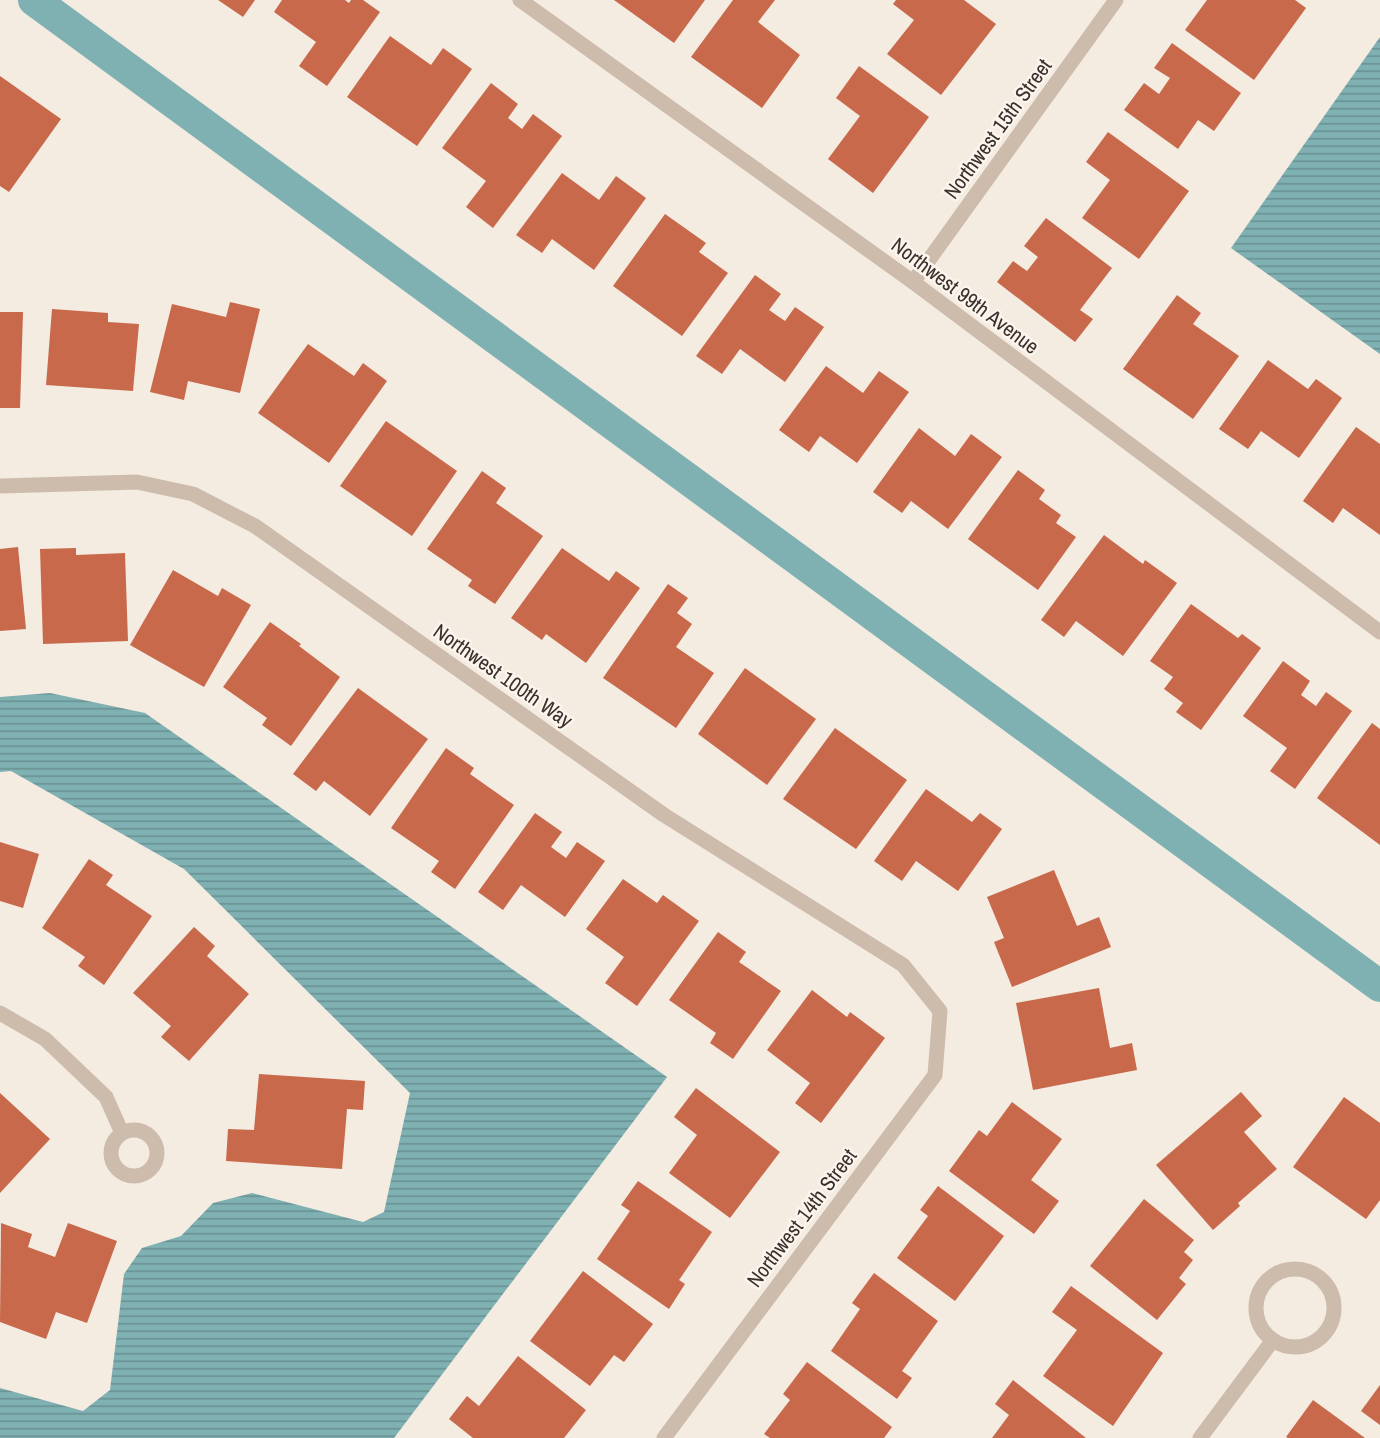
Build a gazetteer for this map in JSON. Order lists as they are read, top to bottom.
{
  "streets": {
    "street": [
      "Northwest 15th Street",
      "Northwest 99th Avenue",
      "Northwest 100th Way",
      "Northwest 14th Street"
    ]
  },
  "crossings": [
    ["Northwest 15th Street", "Northwest 99th Avenue"],
    ["Northwest 100th Way", "Northwest 14th Street"]
  ]
}
